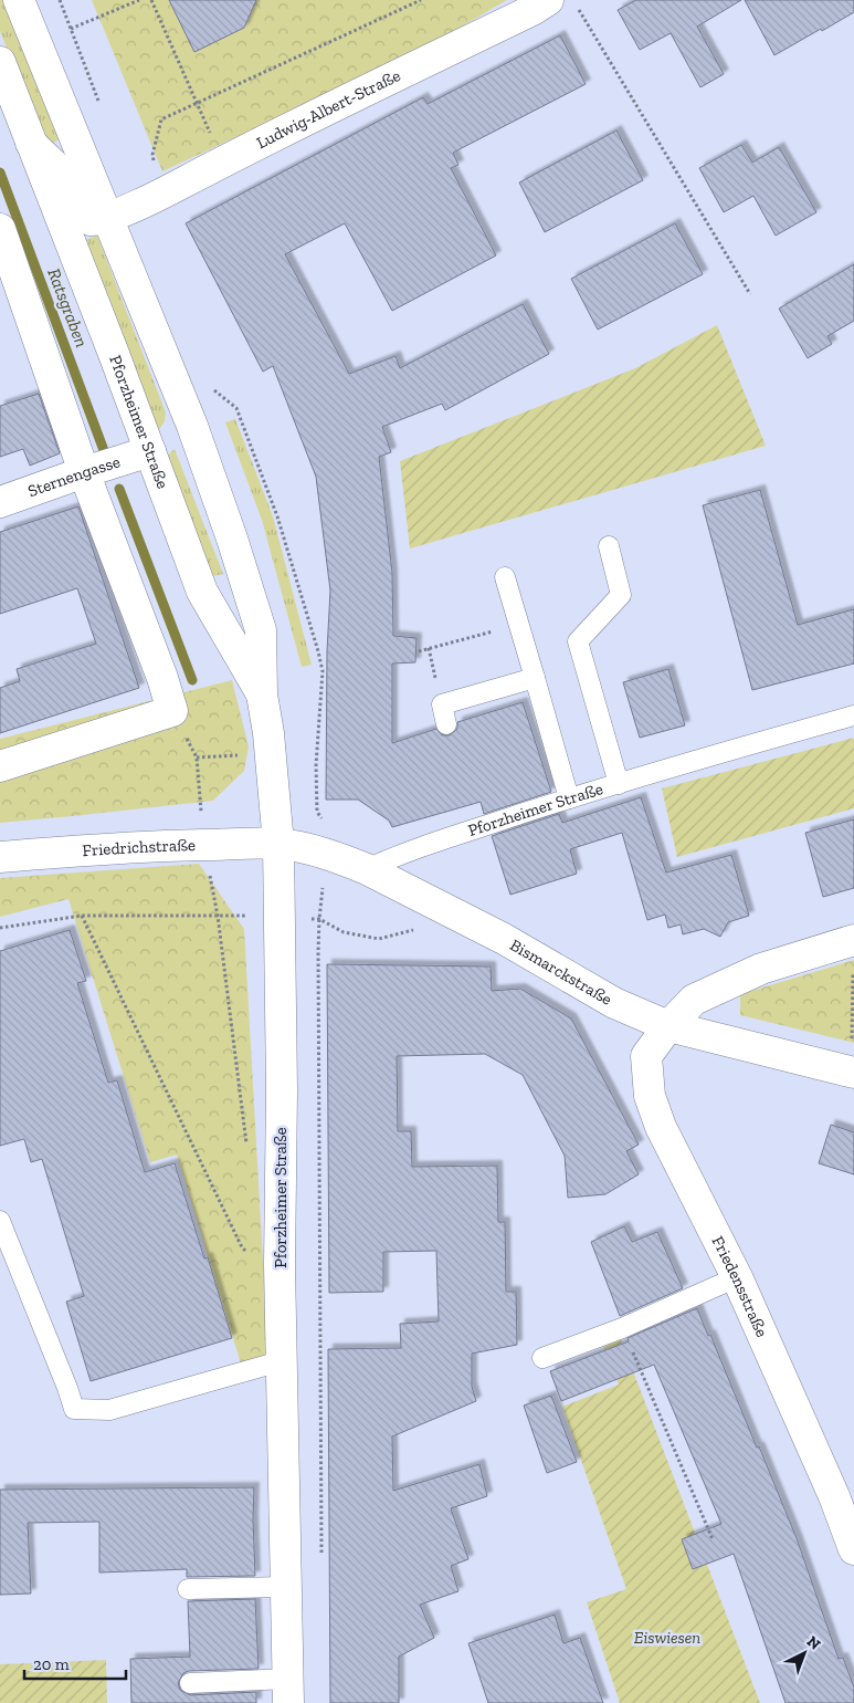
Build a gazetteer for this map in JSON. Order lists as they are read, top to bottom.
{
  "streets": {
    "street": [
      "Ludwig-Albert-Straße",
      "Pforzheimer Straße",
      "Sternengasse",
      "Friedrichstraße",
      "Bismarckstraße",
      "Friedensstraße"
    ]
  },
  "crossings": [
    ["Ludwig-Albert-Straße", "Pforzheimer Straße"],
    ["Pforzheimer Straße", "Sternengasse"],
    ["Pforzheimer Straße", "Friedrichstraße"],
    ["Pforzheimer Straße", "Bismarckstraße"],
    ["Friedrichstraße", "Bismarckstraße"],
    ["Bismarckstraße", "Friedensstraße"]
  ],
  "water": ["Ratsgraben"],
  "parks": ["Eiswiesen"],
  "scale_bar": "20 m",
  "north": "top right"
}
